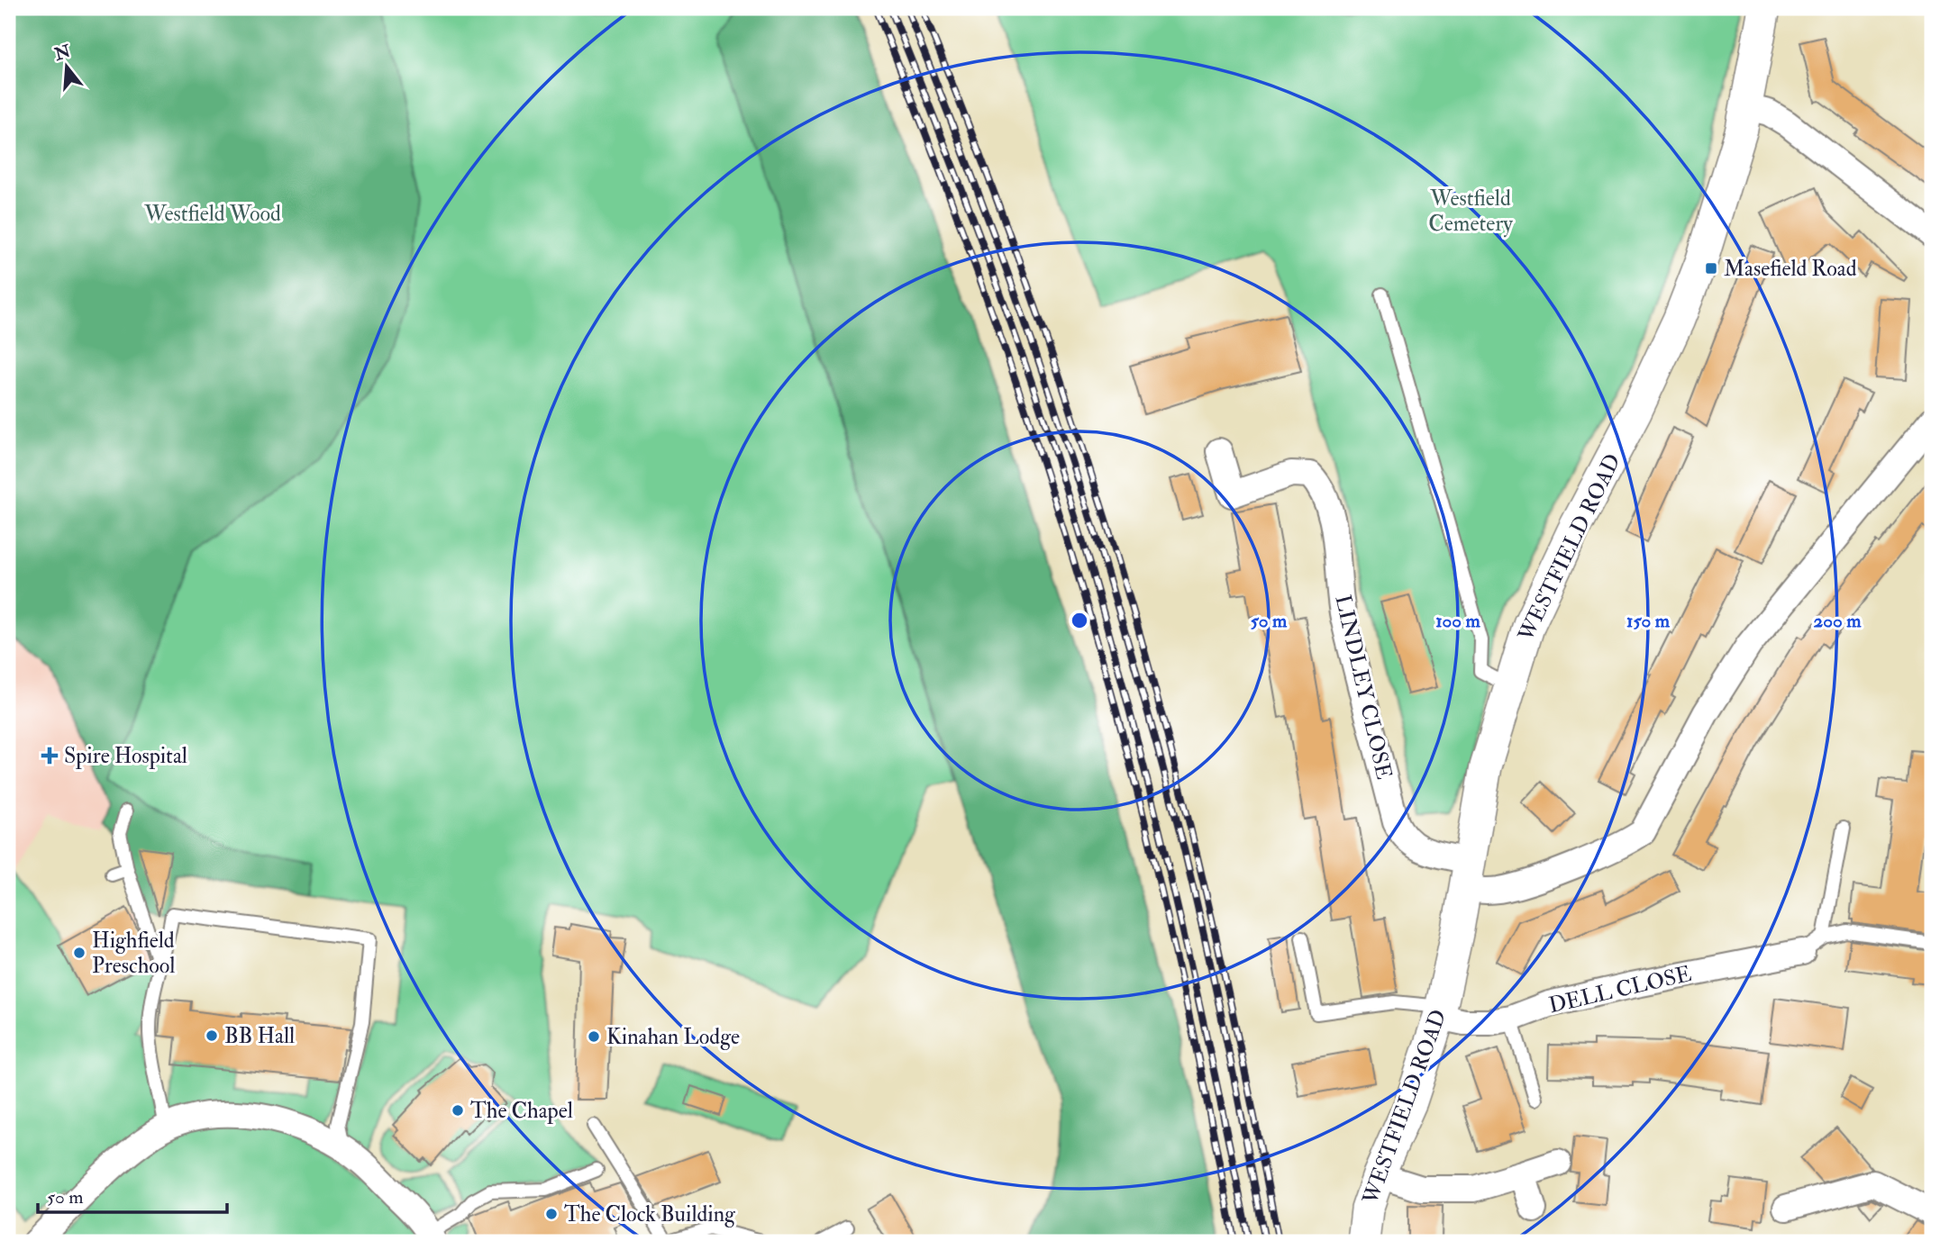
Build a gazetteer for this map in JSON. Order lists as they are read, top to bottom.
{
  "streets": {
    "street": ["WESTFIELD ROAD", "LINDLEY CLOSE", "DELL CLOSE"]
  },
  "crossings": [
    ["WESTFIELD ROAD", "LINDLEY CLOSE"],
    ["WESTFIELD ROAD", "DELL CLOSE"]
  ],
  "parks": ["Westfield Cemetery", "Westfield Wood"],
  "places": {
    "transit": ["Masefield Road"],
    "health": ["Spire Hospital"],
    "other": [
      "Highfield Preschool",
      "BB Hall",
      "Kinahan Lodge",
      "The Chapel",
      "The Clock Building"
    ]
  },
  "scale_bar": "50 m",
  "north": "top",
  "rings": [
    "50 m",
    "100 m",
    "150 m",
    "200 m"
  ]
}
